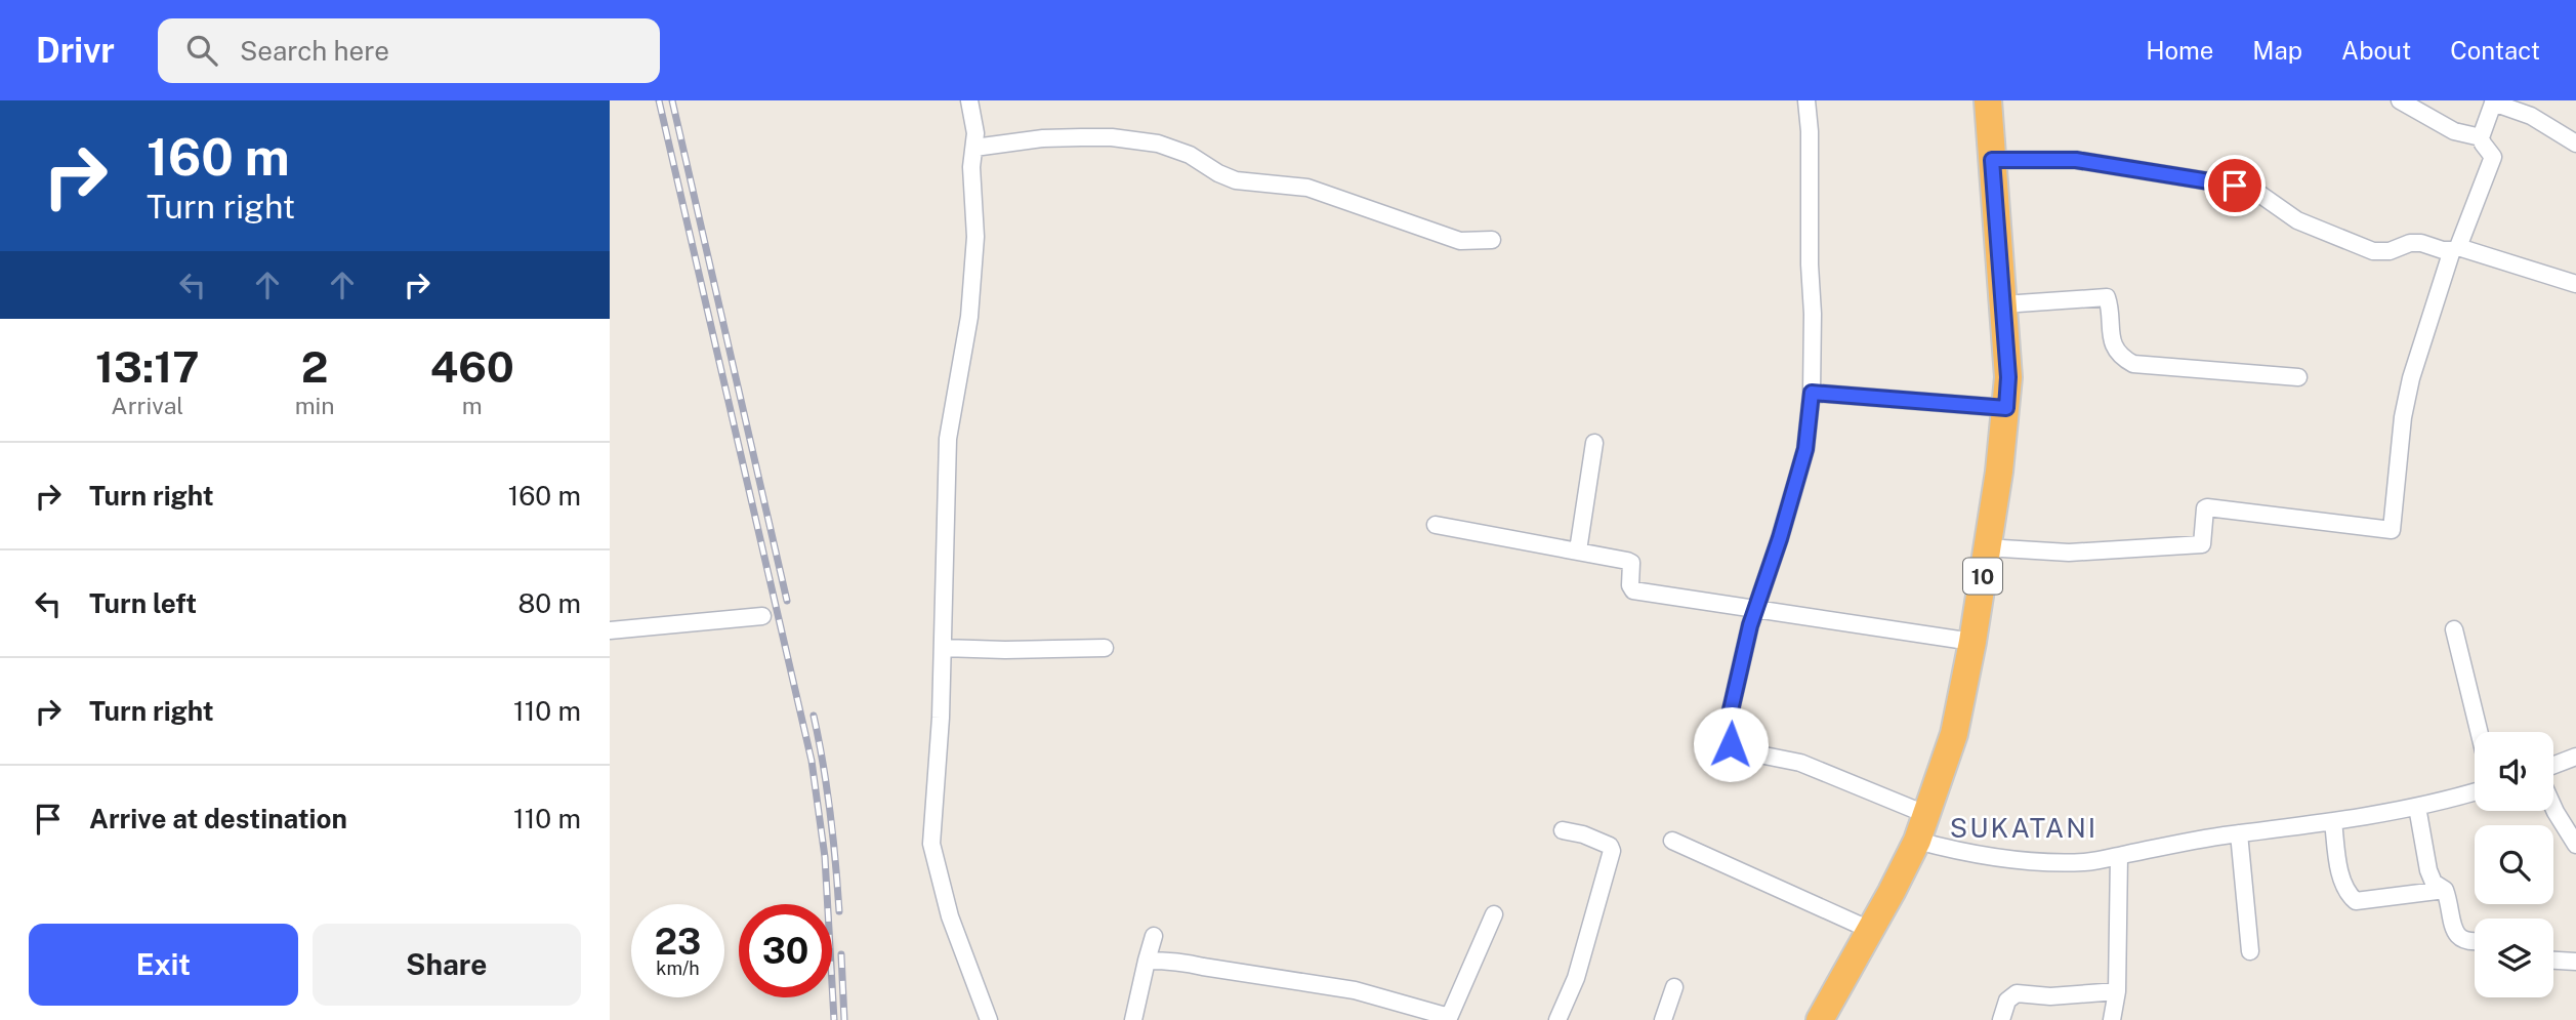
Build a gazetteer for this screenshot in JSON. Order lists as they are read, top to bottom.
{
  "streets": {
    "highway": ["10"]
  },
  "districts": ["SUKATANI"],
  "page": {
    "header": "Drivr",
    "search": "Search here",
    "nav": [
      "Home",
      "Map",
      "About",
      "Contact"
    ],
    "turn": ["160 m", "Turn right"],
    "eta": [
      "13:17",
      "Arrival",
      "2",
      "min",
      "460",
      "m"
    ],
    "list": [
      {
        "name": "Turn right",
        "value": "160 m"
      },
      {
        "name": "Turn left",
        "value": "80 m"
      },
      {
        "name": "Turn right",
        "value": "110 m"
      },
      {
        "name": "Arrive at destination",
        "value": "110 m"
      }
    ],
    "speed": "23 km/h",
    "limit": "30",
    "buttons": ["Exit", "Share"]
  }
}
